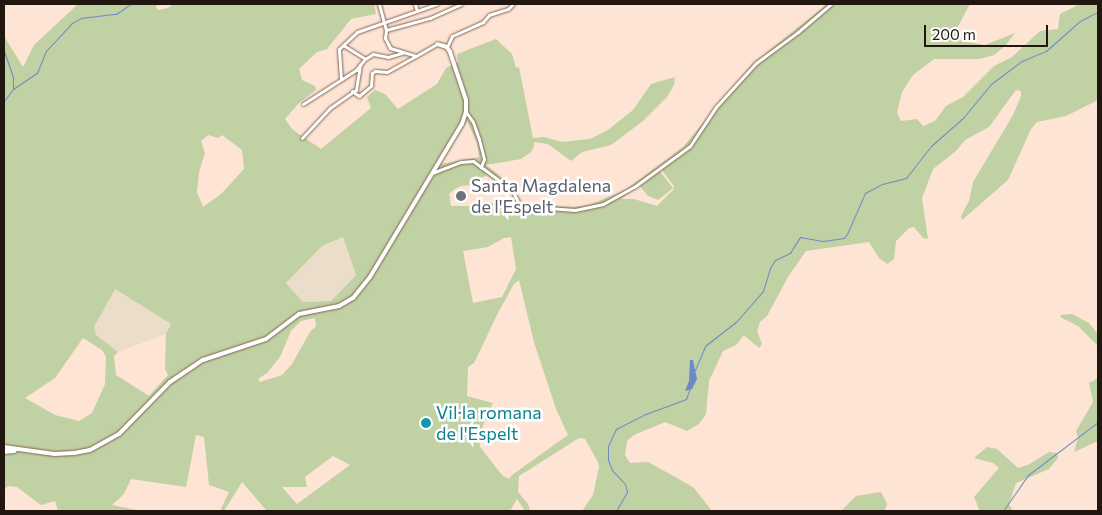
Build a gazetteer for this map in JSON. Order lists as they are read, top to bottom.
{
  "places": ["Santa Magdalena de l'Espelt", "Vil·la romana de l'Espelt"],
  "scale_bar": "200 m"
}
